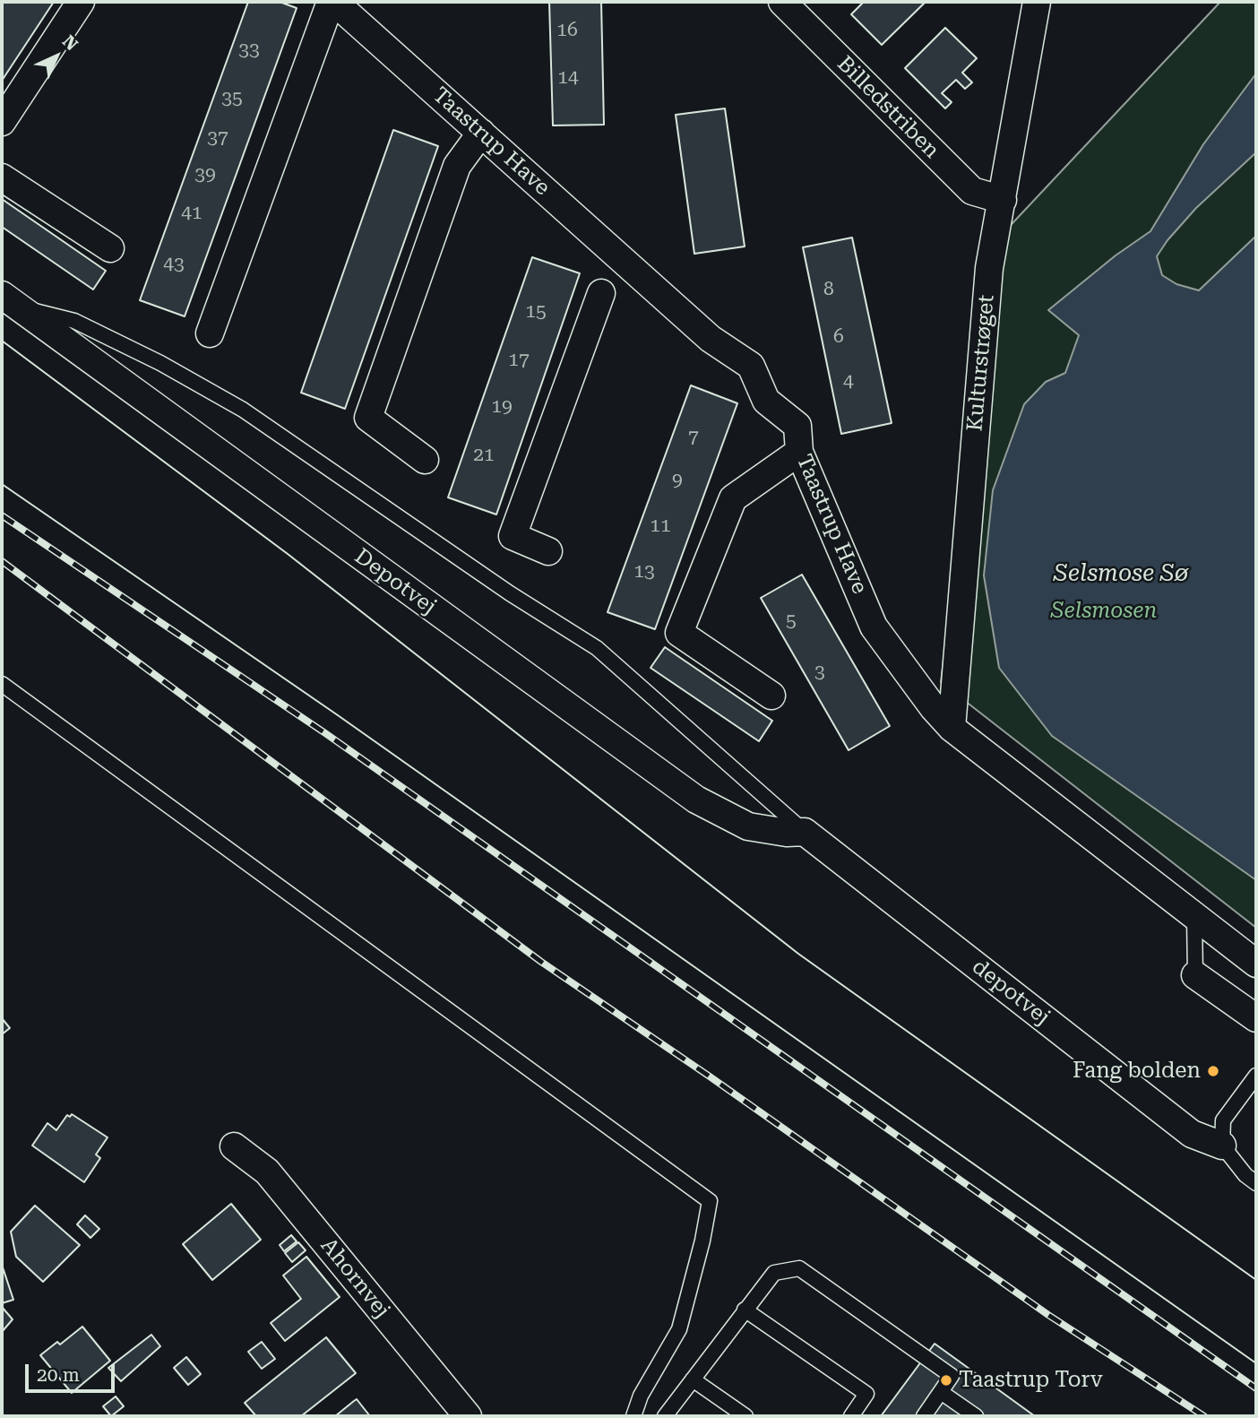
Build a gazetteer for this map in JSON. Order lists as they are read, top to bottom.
{
  "streets": {
    "street": [
      "Billedstriben",
      "Taastrup Have",
      "Kulturstrøget",
      "Depotvej",
      "depotvej",
      "Ahornvej"
    ]
  },
  "crossings": [
    ["Billedstriben", "Kulturstrøget"],
    ["Taastrup Have", "Kulturstrøget"],
    ["Depotvej", "depotvej"]
  ],
  "water": ["Selsmose Sø"],
  "parks": ["Selsmosen"],
  "places": ["Fang bolden", "Taastrup Torv"],
  "house_numbers": [
    "16",
    "33",
    "14",
    "35",
    "37",
    "39",
    "41",
    "43",
    "8",
    "15",
    "6",
    "17",
    "4",
    "19",
    "7",
    "21",
    "9",
    "11",
    "13",
    "5",
    "3"
  ],
  "scale_bar": "20 m",
  "north": "top right"
}
